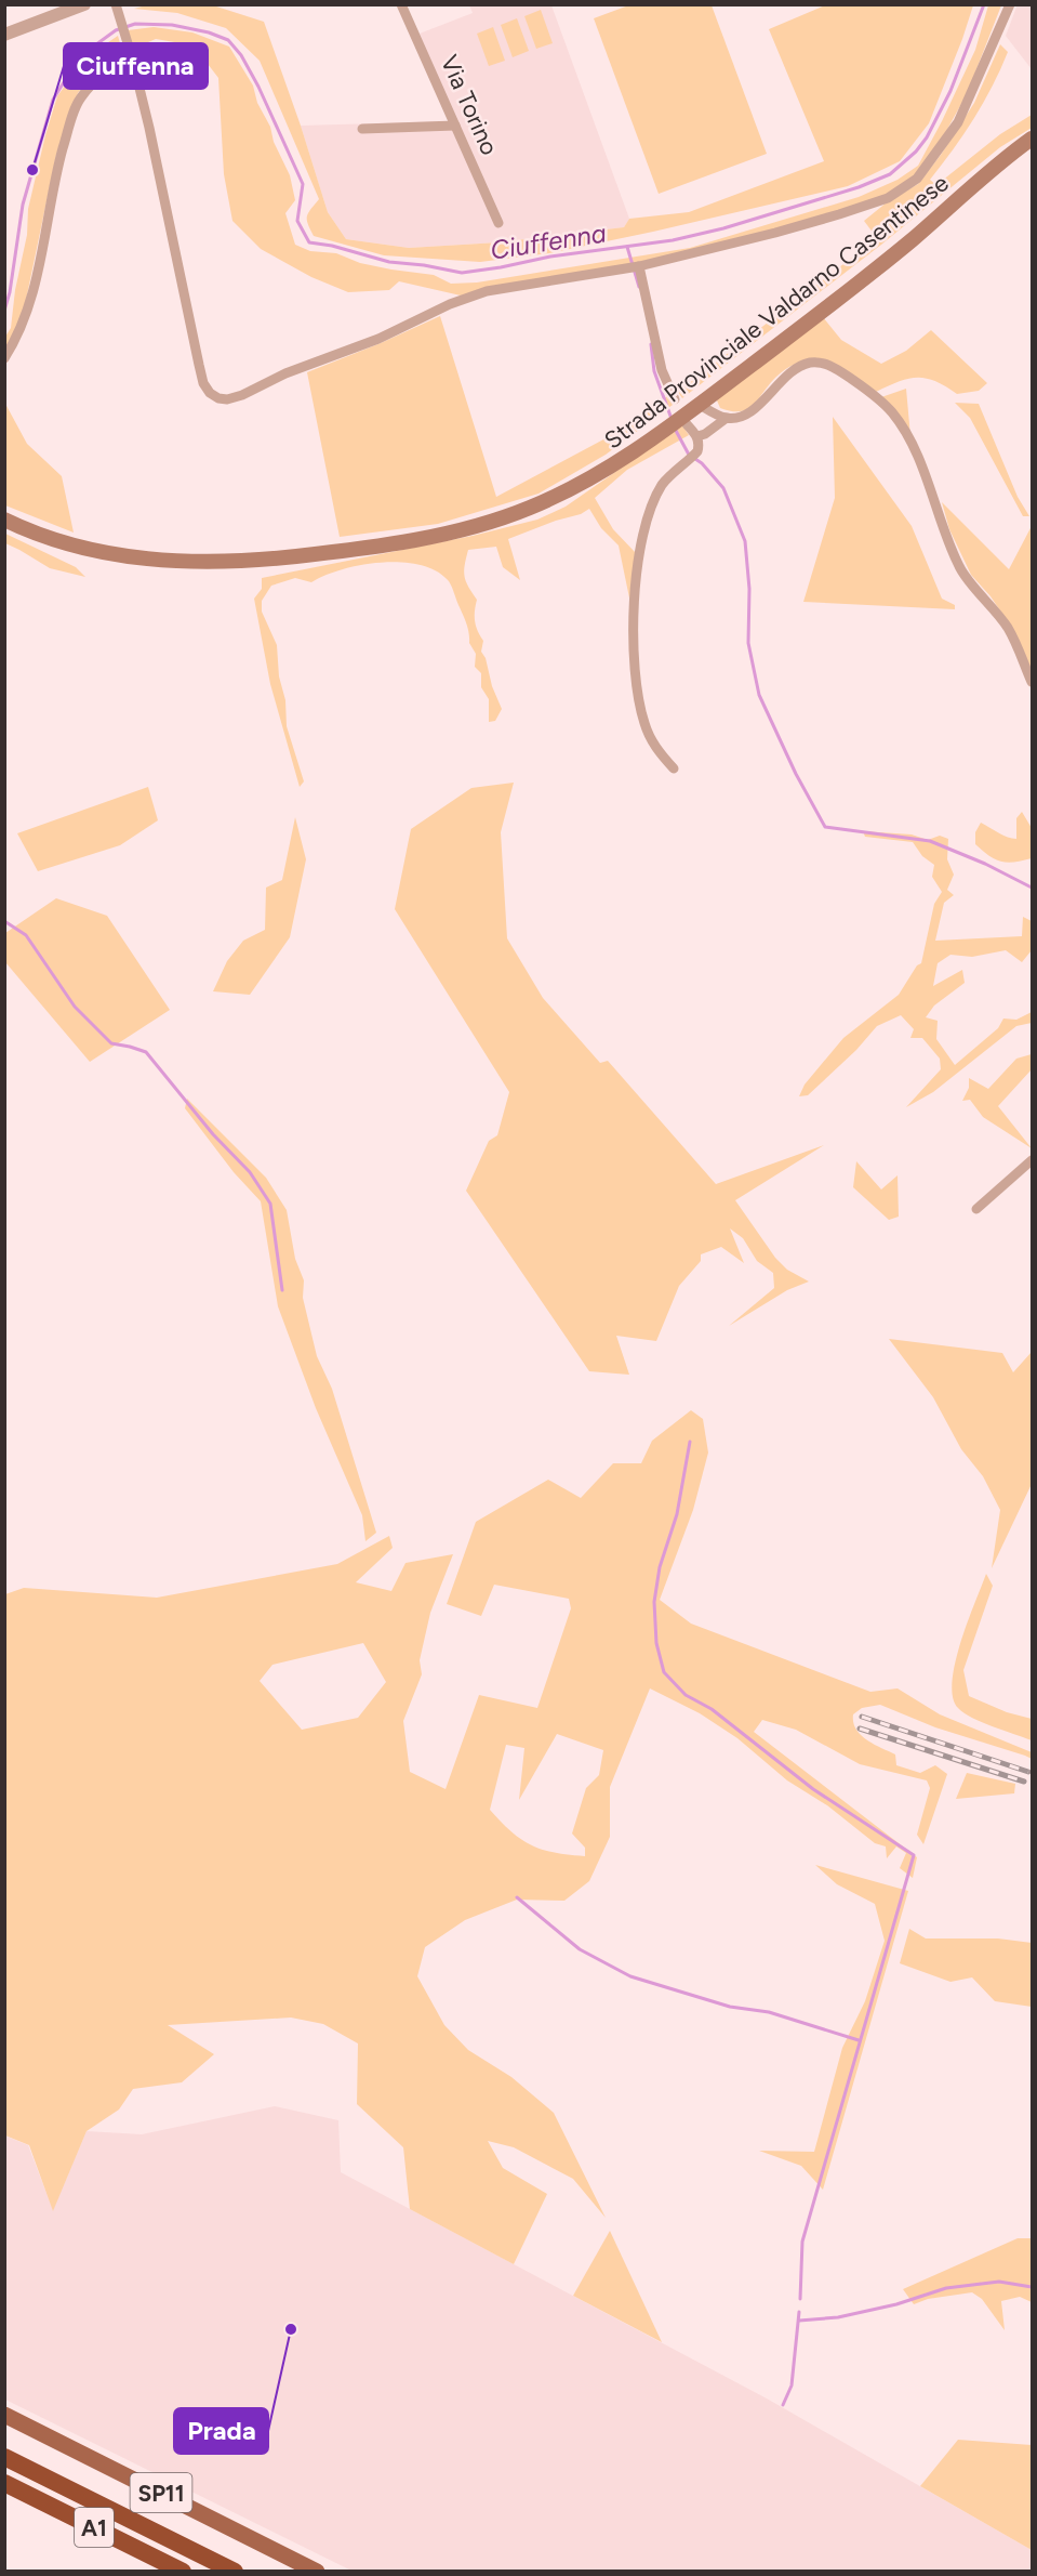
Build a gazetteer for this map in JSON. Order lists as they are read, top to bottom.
{
  "streets": {
    "highway": ["A1"],
    "main road": ["Strada Provinciale Valdarno Casentinese", "SP11"],
    "street": ["Via Torino"]
  },
  "water": ["Ciuffenna"],
  "places": ["Ciuffenna", "Prada"]
}
